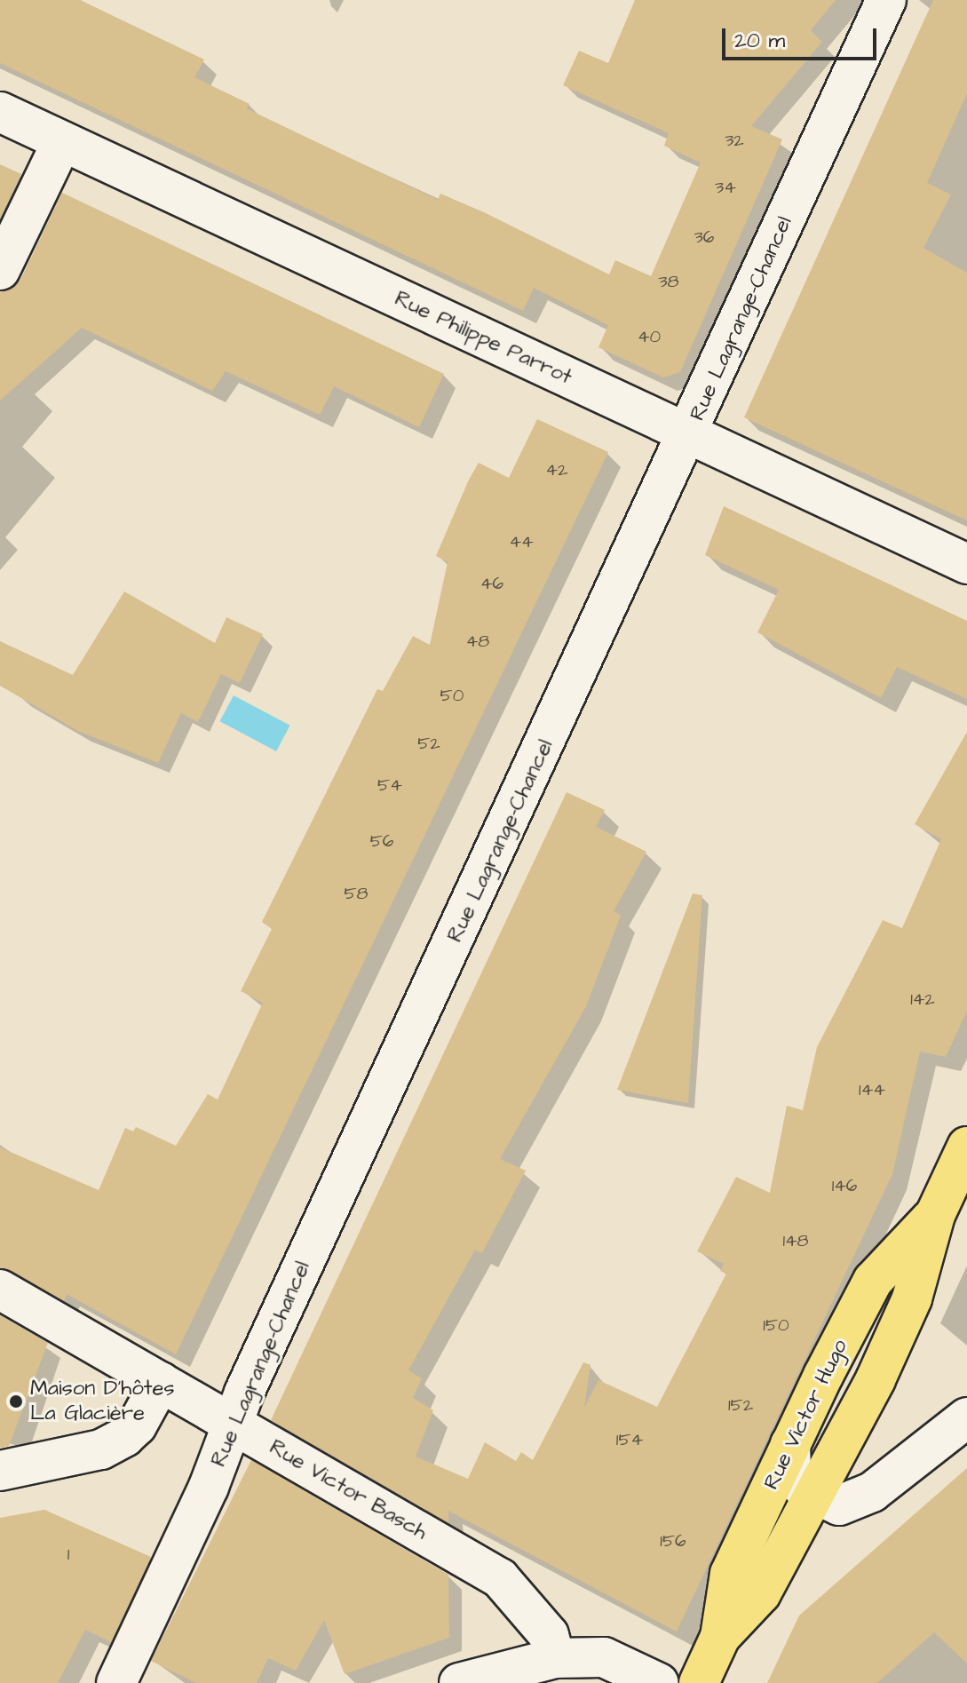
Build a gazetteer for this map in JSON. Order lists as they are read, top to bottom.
{
  "streets": {
    "main road": ["Rue Victor Hugo"],
    "street": ["Rue Lagrange-Chancel", "Rue Philippe Parrot", "Rue Victor Basch"]
  },
  "crossings": [
    ["Rue Lagrange-Chancel", "Rue Philippe Parrot"],
    ["Rue Lagrange-Chancel", "Rue Victor Basch"]
  ],
  "places": ["Maison D'hôtes La Glacière"],
  "house_numbers": [
    "32",
    "34",
    "36",
    "38",
    "40",
    "42",
    "44",
    "46",
    "48",
    "50",
    "52",
    "54",
    "56",
    "58",
    "142",
    "144",
    "146",
    "148",
    "150",
    "152",
    "154",
    "156",
    "1"
  ],
  "scale_bar": "20 m"
}
